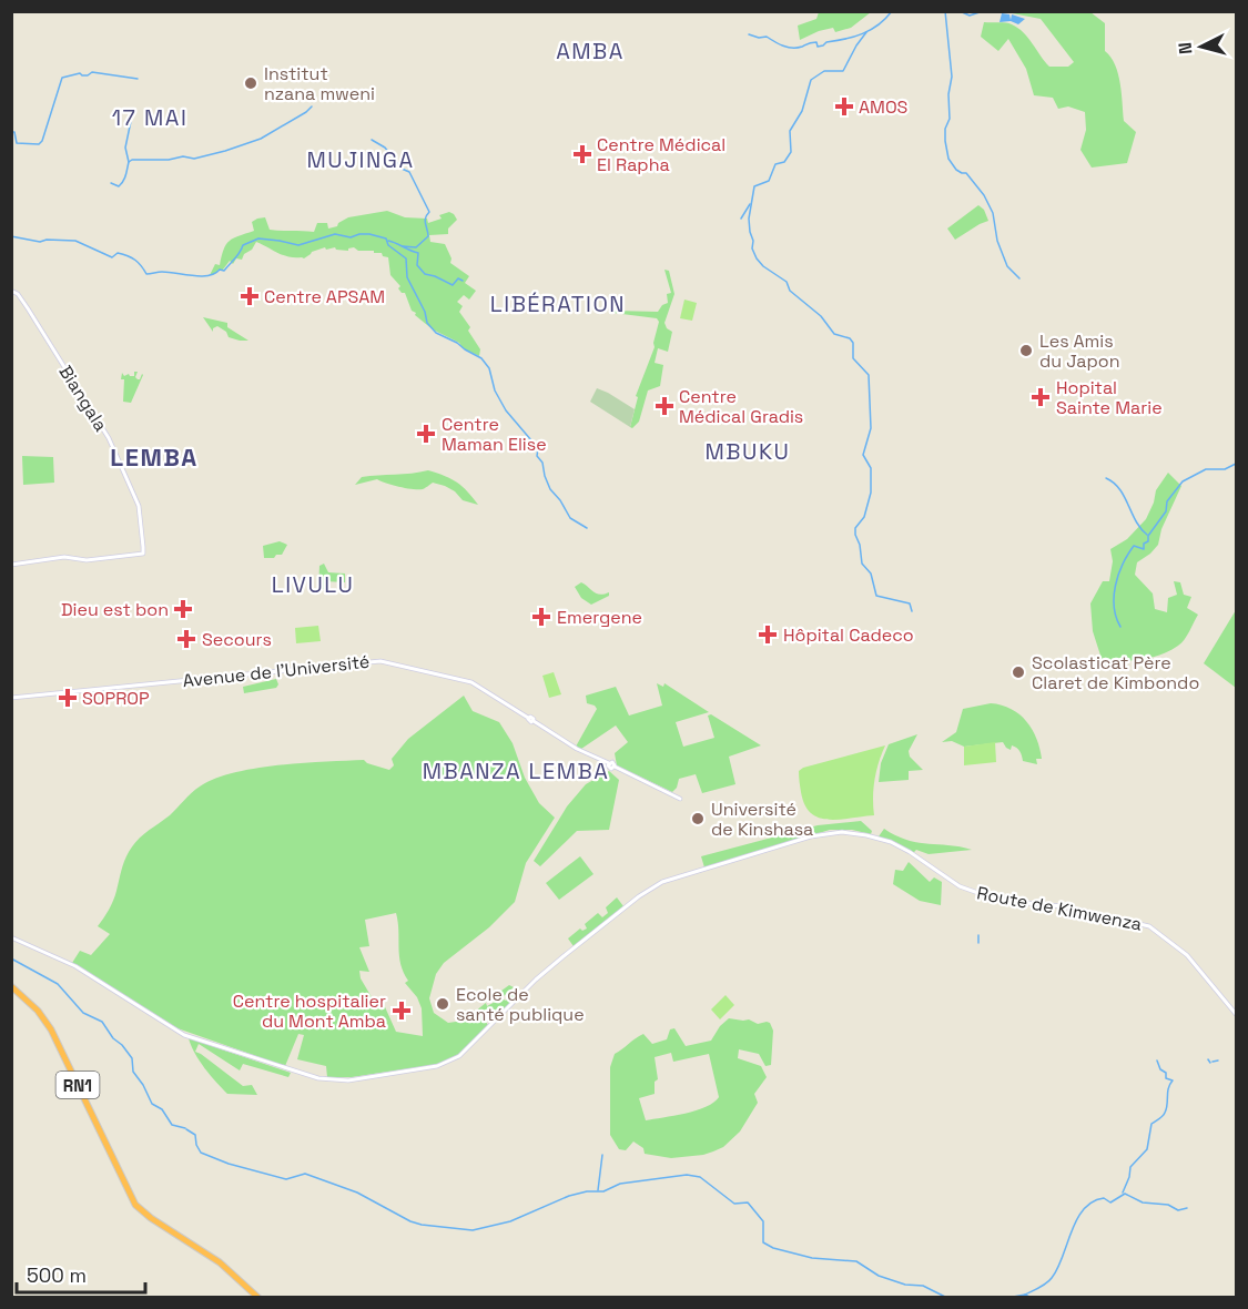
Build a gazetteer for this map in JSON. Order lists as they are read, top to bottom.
{
  "streets": {
    "highway": ["RN1"],
    "street": ["Biangala", "Avenue de l'Université", "Route de Kimwenza"]
  },
  "districts": [
    "AMBA",
    "17 MAI",
    "MUJINGA",
    "LIBÉRATION",
    "MBUKU",
    "LEMBA",
    "LIVULU",
    "MBANZA LEMBA"
  ],
  "places": {
    "other": [
      "Institut nzana mweni",
      "Les Amis du Japon",
      "Scolasticat Père Claret de Kimbondo",
      "Université de Kinshasa",
      "Ecole de santé publique"
    ],
    "health": [
      "AMOS",
      "Centre Médical El Rapha",
      "Centre APSAM",
      "Hopital Sainte Marie",
      "Centre Médical Gradis",
      "Centre Maman Elise",
      "Dieu est bon",
      "Emergene",
      "Hôpital Cadeco",
      "Secours",
      "SOPROP",
      "Centre hospitalier du Mont Amba"
    ]
  },
  "scale_bar": "500 m",
  "north": "left"
}
